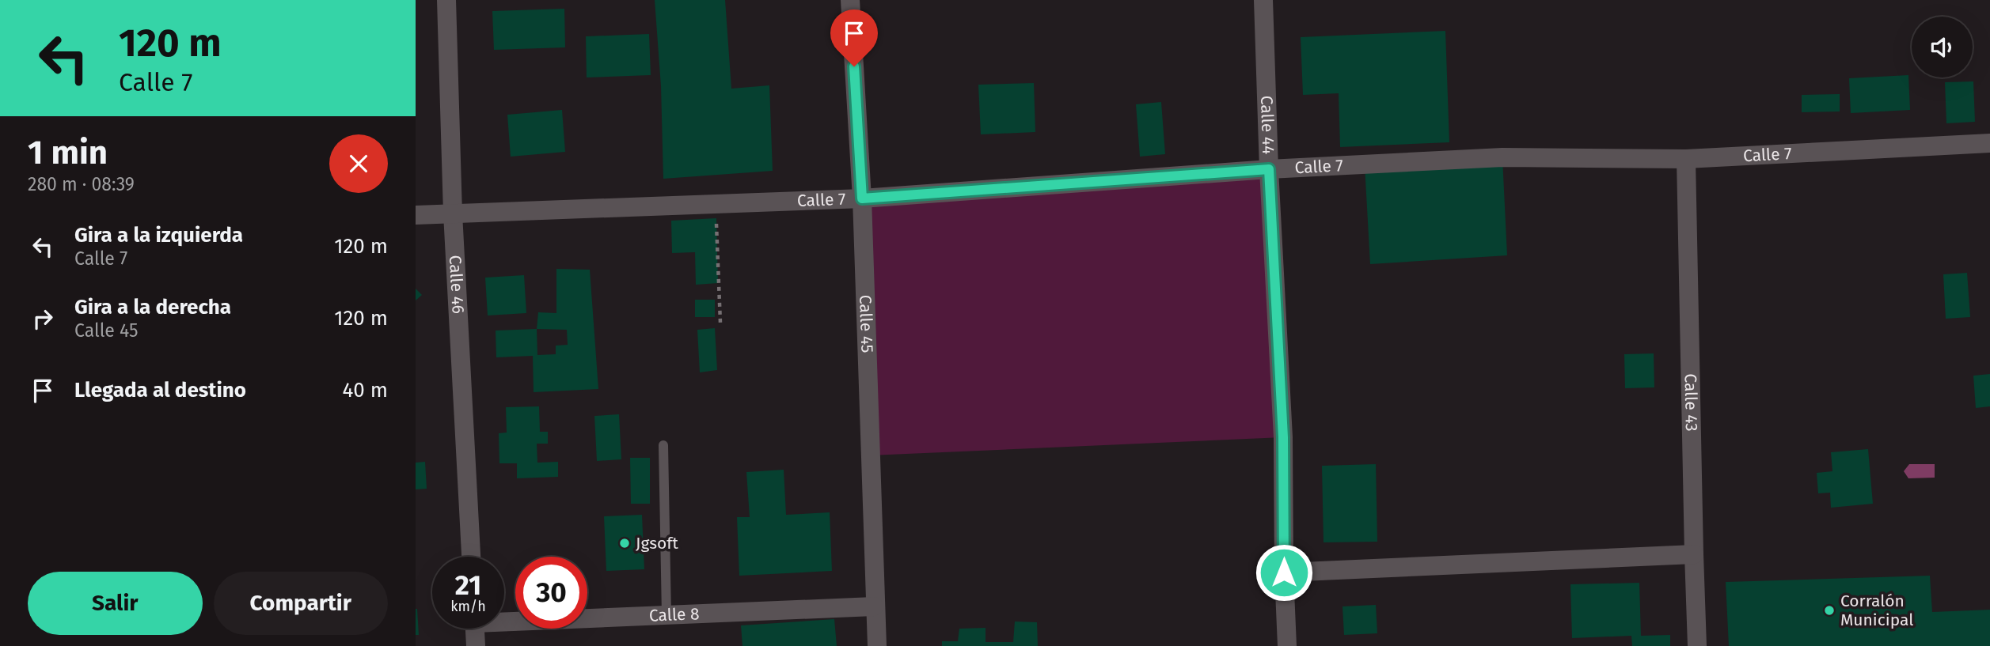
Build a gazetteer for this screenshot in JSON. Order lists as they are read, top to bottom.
{
  "streets": {
    "street": [
      "Calle 44",
      "Calle 7",
      "Calle 46",
      "Calle 45",
      "Calle 43",
      "Calle 8"
    ]
  },
  "crossings": [
    ["Calle 44", "Calle 7"],
    ["Calle 7", "Calle 46"],
    ["Calle 7", "Calle 45"],
    ["Calle 7", "Calle 43"],
    ["Calle 45", "Calle 8"]
  ],
  "places": ["Jgsoft", "Corralón Municipal"],
  "page": {
    "turn": ["120 m", "Calle 7"],
    "heading": ["1 min", "280 m · 08:39"],
    "list": [
      {
        "name": "Gira a la izquierda",
        "note": "Calle 7",
        "value": "120 m"
      },
      {
        "name": "Gira a la derecha",
        "note": "Calle 45",
        "value": "120 m"
      },
      {
        "name": "Llegada al destino",
        "value": "40 m"
      }
    ],
    "speed": "21 km/h",
    "limit": "30",
    "buttons": ["Salir", "Compartir"]
  }
}
